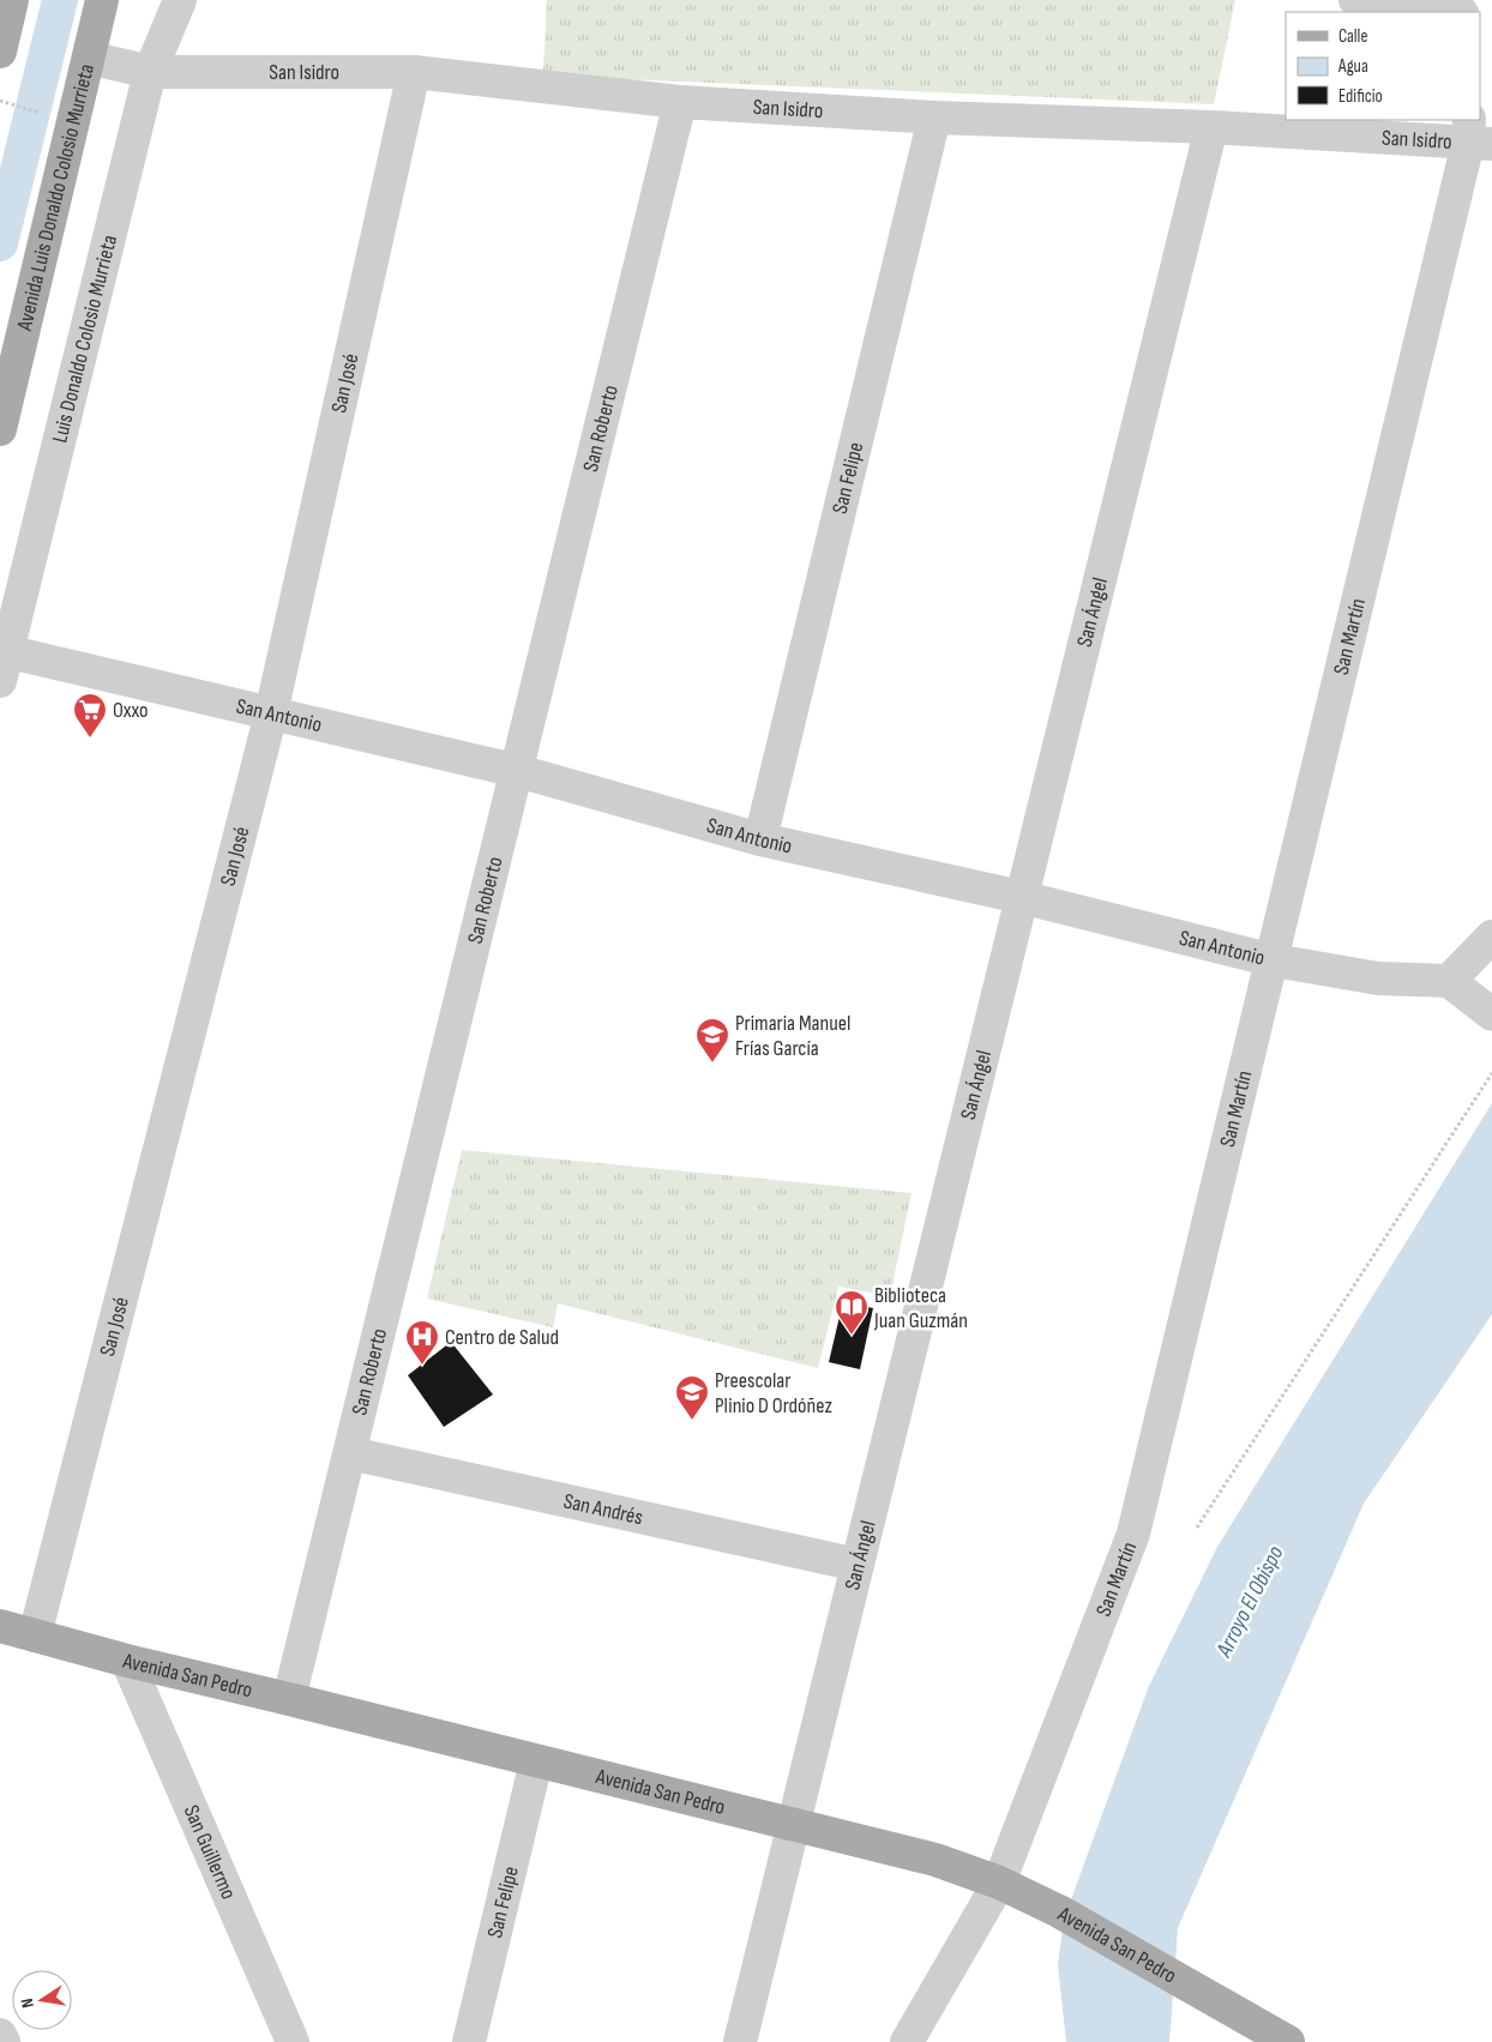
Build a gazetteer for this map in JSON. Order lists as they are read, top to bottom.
{
  "streets": {
    "main road": ["Avenida Luis Donaldo Colosio Murrieta", "Avenida San Pedro"],
    "street": [
      "San Isidro",
      "Luis Donaldo Colosio Murrieta",
      "San José",
      "San Roberto",
      "San Felipe",
      "San Ángel",
      "San Martín",
      "San Antonio",
      "San Andrés",
      "San Guillermo"
    ]
  },
  "crossings": [
    ["San Isidro", "Avenida Luis Donaldo Colosio Murrieta"],
    ["San Isidro", "Luis Donaldo Colosio Murrieta"],
    ["San Isidro", "San José"],
    ["San Isidro", "San Roberto"],
    ["San Isidro", "San Felipe"],
    ["San Isidro", "San Ángel"],
    ["San Isidro", "San Martín"],
    ["Luis Donaldo Colosio Murrieta", "San Antonio"],
    ["San José", "San Antonio"],
    ["San José", "Avenida San Pedro"],
    ["San Roberto", "San Antonio"],
    ["San Roberto", "San Andrés"],
    ["San Roberto", "Avenida San Pedro"],
    ["San Felipe", "San Antonio"],
    ["San Felipe", "Avenida San Pedro"],
    ["San Ángel", "San Antonio"],
    ["San Ángel", "San Andrés"],
    ["San Ángel", "Avenida San Pedro"],
    ["San Martín", "San Antonio"],
    ["San Martín", "Avenida San Pedro"],
    ["Avenida San Pedro", "San Guillermo"]
  ],
  "water": ["Arroyo El Obispo"],
  "places": {
    "supermarket": ["Oxxo"],
    "school or university": ["Primaria Manuel Frías García", "Preescolar Plinio D Ordóñez"],
    "library": ["Biblioteca Juan Guzmán"],
    "hospital": ["Centro de Salud"]
  },
  "legend": ["Calle", "Agua", "Edificio"],
  "north": "left"
}
